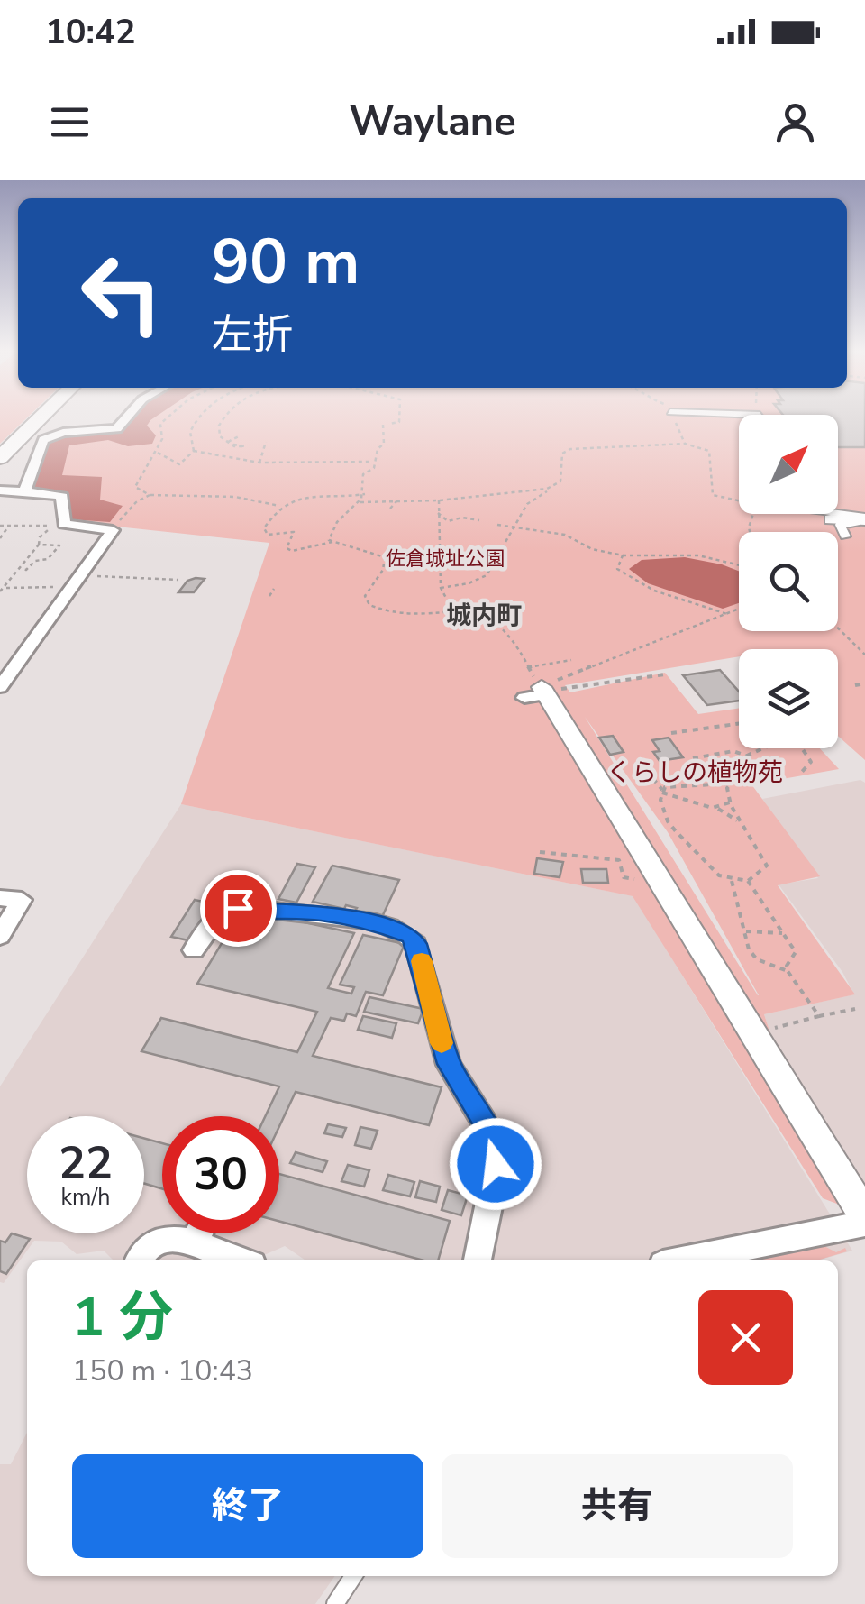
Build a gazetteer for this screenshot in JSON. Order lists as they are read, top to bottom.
{
  "districts": ["城内町"],
  "parks": ["佐倉城址公園", "くらしの植物苑"],
  "north": "top right",
  "page": {
    "status": "10:42",
    "header": "Waylane",
    "turn": ["90 m", "左折"],
    "speed": "22 km/h",
    "limit": "30",
    "heading": ["1 分", "150 m · 10:43"],
    "buttons": ["終了", "共有"]
  }
}
